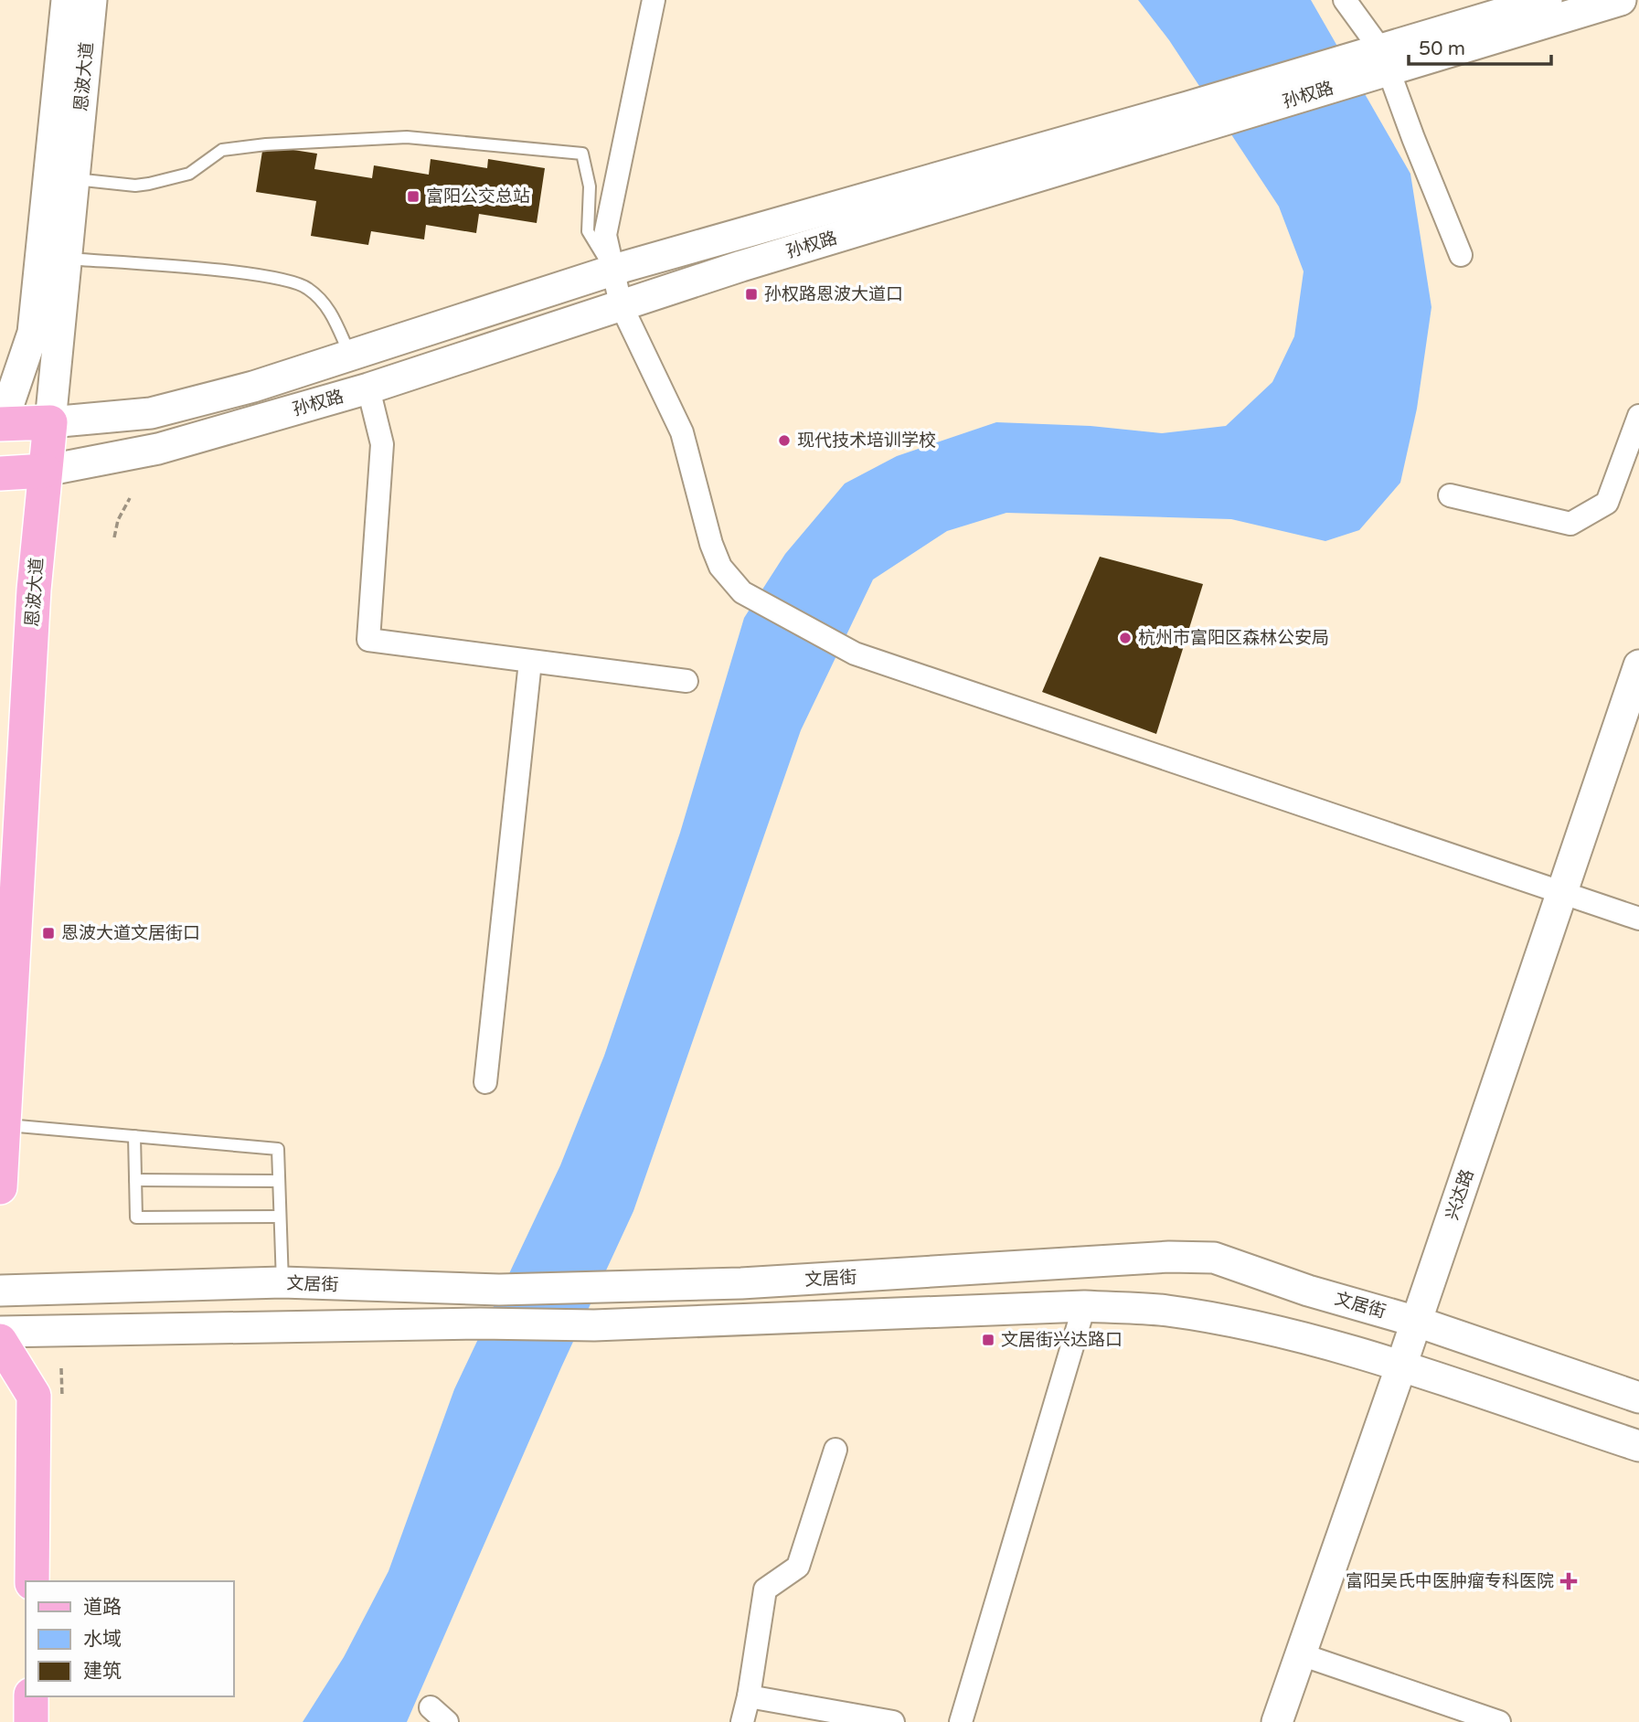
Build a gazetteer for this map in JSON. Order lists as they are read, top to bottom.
{
  "streets": {
    "main road": [
      "恩波大道",
      "孙权路",
      "兴达路",
      "文居街"
    ]
  },
  "crossings": [
    ["恩波大道", "孙权路"],
    ["兴达路", "文居街"]
  ],
  "places": {
    "transit": [
      "富阳公交总站",
      "孙权路恩波大道口",
      "恩波大道文居街口",
      "文居街兴达路口"
    ],
    "other": ["现代技术培训学校", "杭州市富阳区森林公安局"],
    "health": ["富阳吴氏中医肿瘤专科医院"]
  },
  "legend": ["道路", "水域", "建筑"],
  "scale_bar": "50 m"
}
